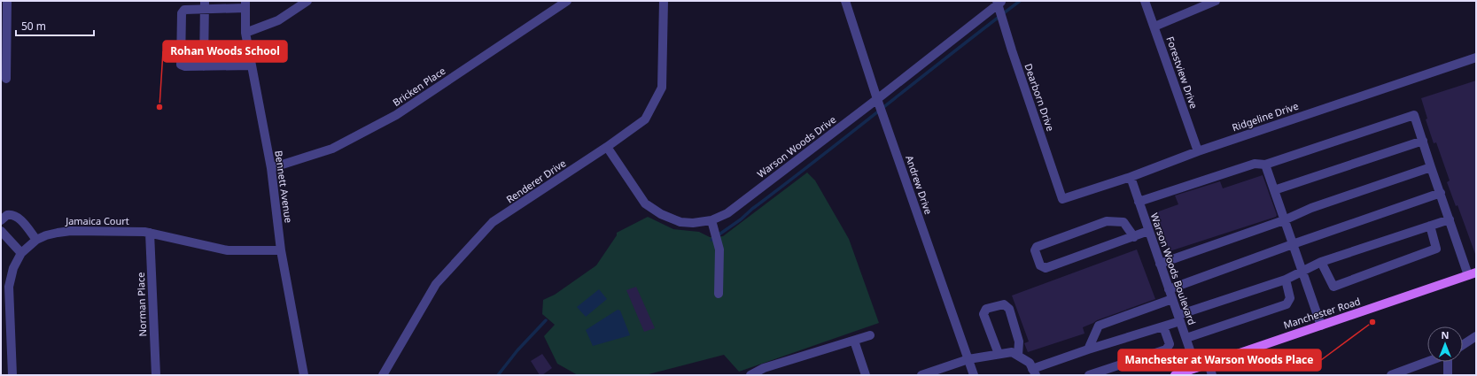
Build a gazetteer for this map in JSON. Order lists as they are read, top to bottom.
{
  "streets": {
    "main road": ["Manchester Road"],
    "street": [
      "Forestview Drive",
      "Bricken Place",
      "Dearborn Drive",
      "Ridgeline Drive",
      "Warson Woods Drive",
      "Renderer Drive",
      "Andrew Drive",
      "Bennett Avenue",
      "Jamaica Court",
      "Warson Woods Boulevard",
      "Norman Place"
    ]
  },
  "crossings": [
    ["Forestview Drive", "Ridgeline Drive"],
    ["Bricken Place", "Bennett Avenue"],
    ["Dearborn Drive", "Ridgeline Drive"],
    ["Dearborn Drive", "Warson Woods Drive"],
    ["Ridgeline Drive", "Warson Woods Boulevard"],
    ["Warson Woods Drive", "Renderer Drive"],
    ["Warson Woods Drive", "Andrew Drive"],
    ["Bennett Avenue", "Jamaica Court"],
    ["Jamaica Court", "Norman Place"],
    ["Warson Woods Boulevard", "Manchester Road"]
  ],
  "places": ["Rohan Woods School", "Manchester at Warson Woods Place"],
  "scale_bar": "50 m",
  "north": "top"
}
